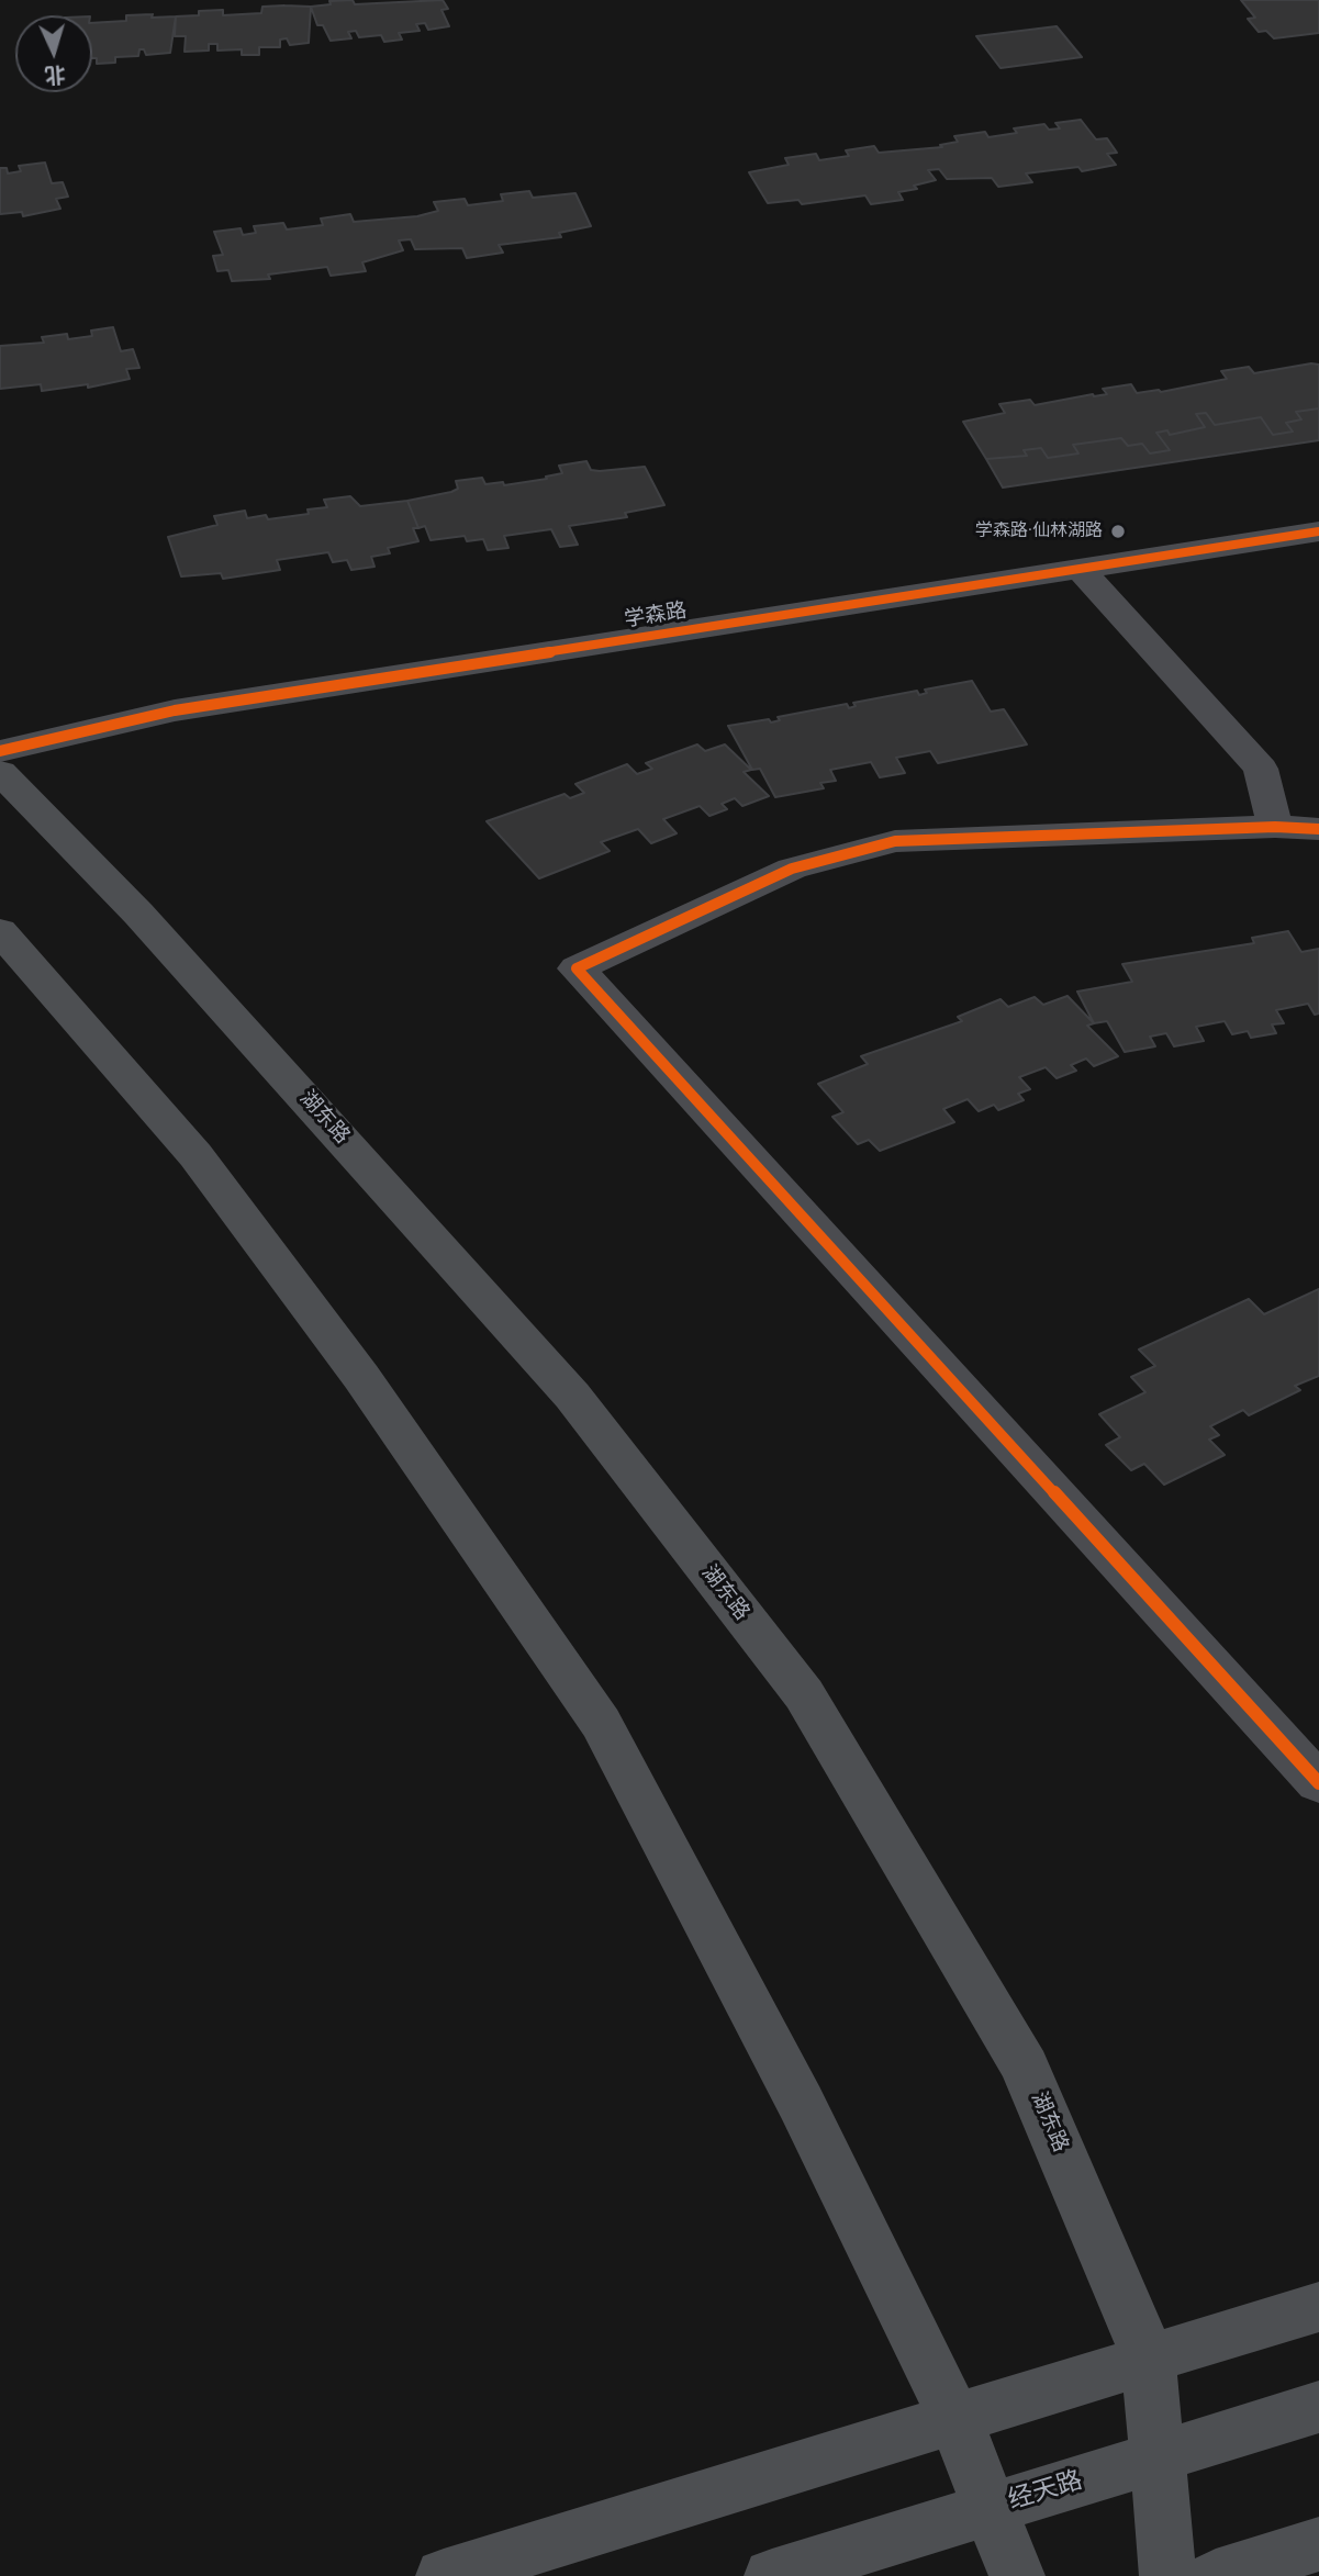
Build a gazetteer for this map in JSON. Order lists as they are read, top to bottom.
{
  "streets": {
    "main road": ["湖东路", "经天路"],
    "street": ["学森路"]
  },
  "places": ["学森路·仙林湖路"],
  "north": "bottom"
}
